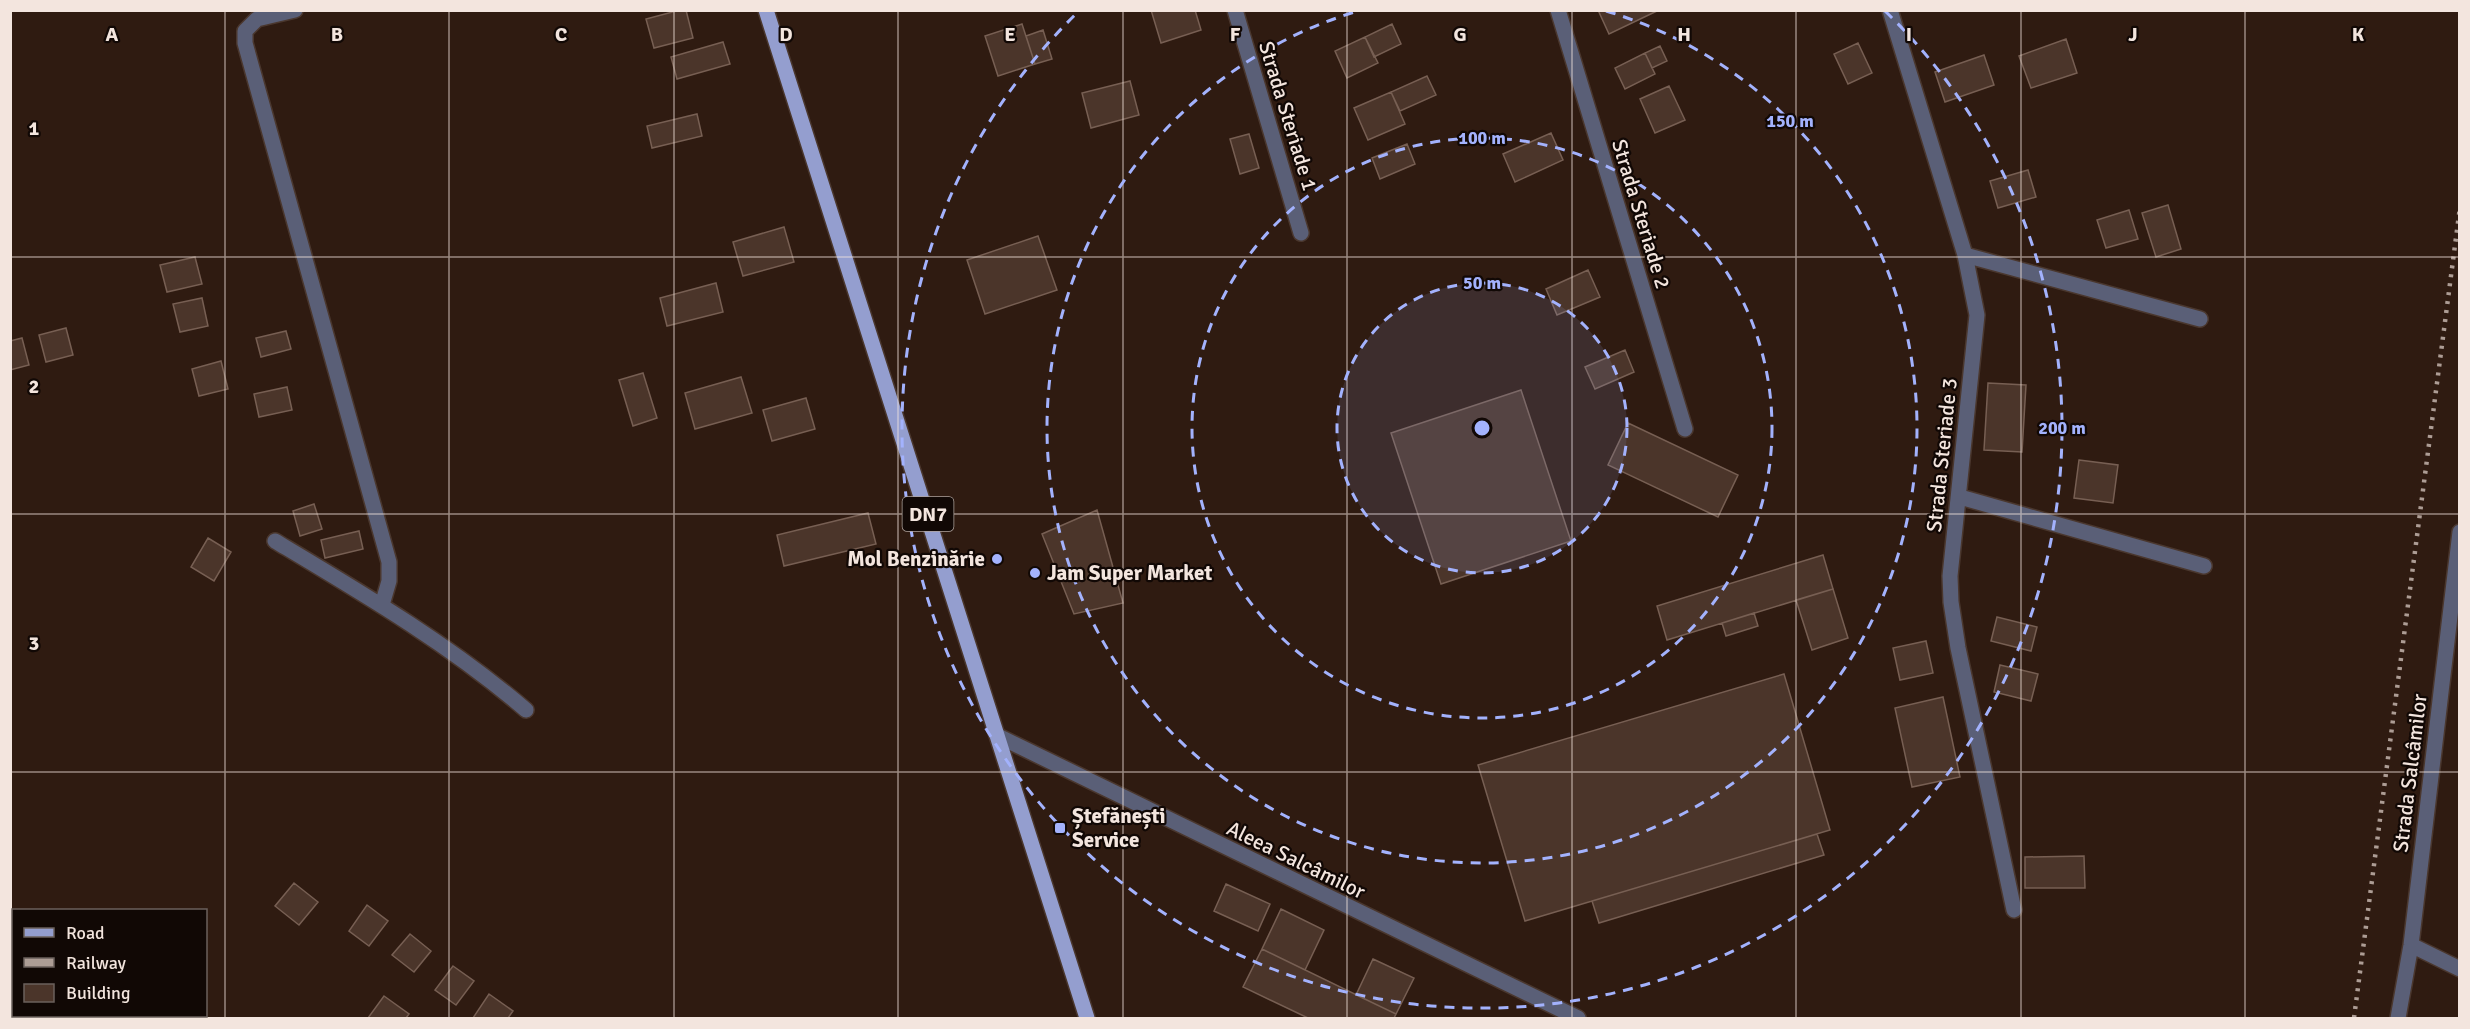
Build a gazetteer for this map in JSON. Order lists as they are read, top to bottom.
{
  "streets": {
    "main road": ["DN7"],
    "street": [
      "Strada Steriade 1",
      "Strada Steriade 2",
      "Strada Steriade 3",
      "Strada Salcâmilor",
      "Aleea Salcâmilor"
    ]
  },
  "crossings": [
    ["DN7", "Aleea Salcâmilor"]
  ],
  "places": {
    "other": ["Mol Benzinărie", "Jam Super Market"],
    "transit": ["Ștefănești Service"]
  },
  "legend": ["Road", "Railway", "Building"],
  "grid": {
    "columns": [
      "A",
      "B",
      "C",
      "D",
      "E",
      "F",
      "G",
      "H",
      "I",
      "J",
      "K"
    ],
    "rows": ["1", "2", "3"]
  },
  "rings": [
    "150 m",
    "100 m",
    "50 m",
    "200 m"
  ]
}
